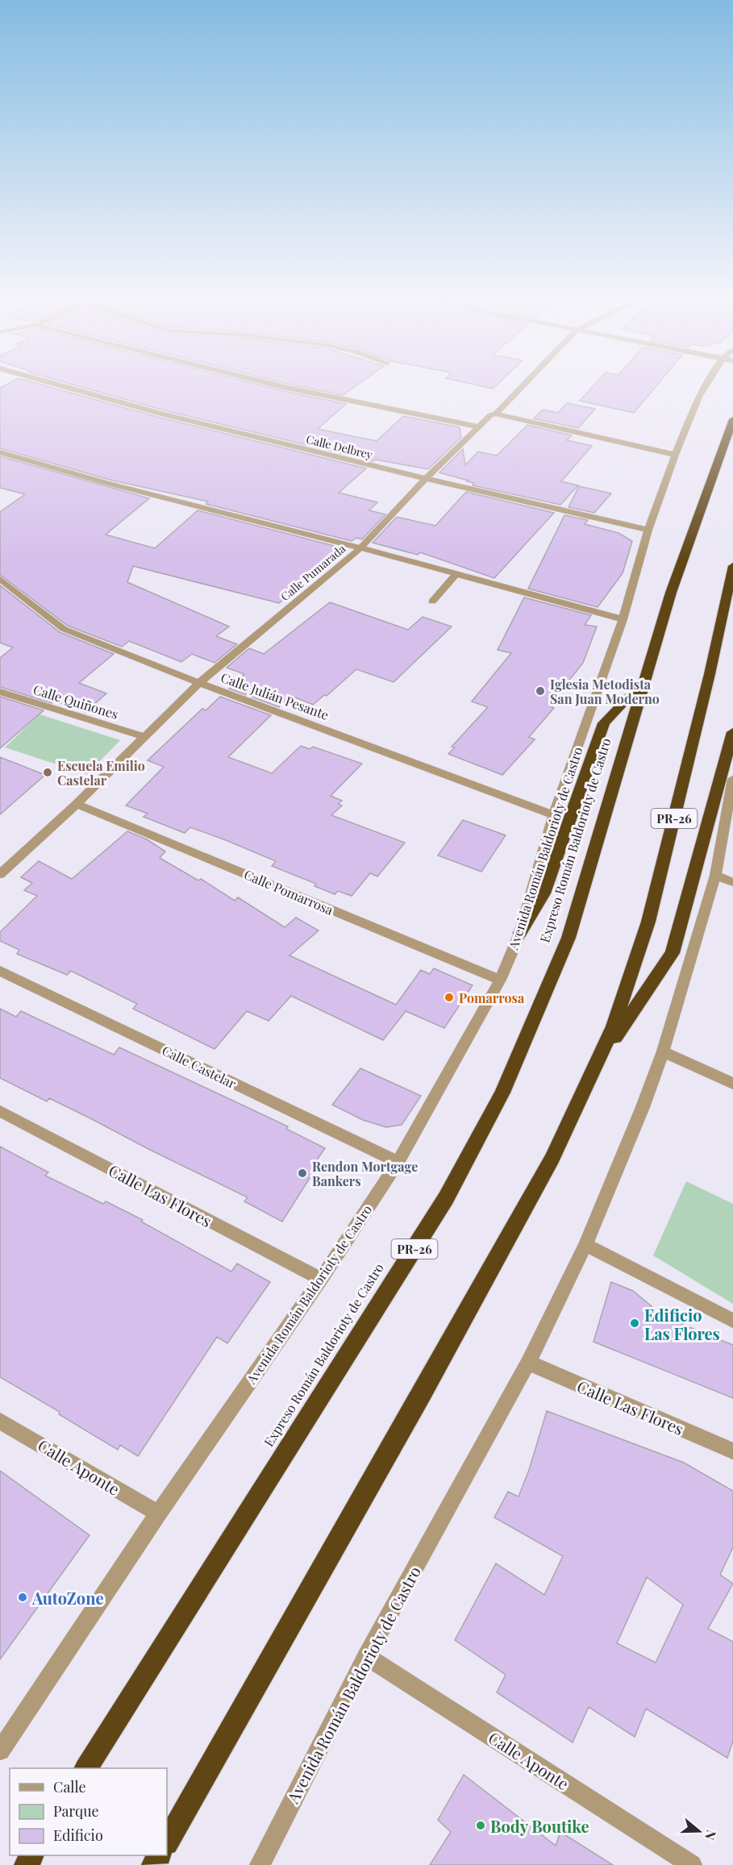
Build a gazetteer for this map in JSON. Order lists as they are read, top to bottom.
{
  "streets": {
    "highway": ["PR-26", "Expreso Román Baldorioty de Castro"],
    "street": [
      "Calle Delbrey",
      "Calle Pumarada",
      "Calle Julián Pesante",
      "Calle Quiñones",
      "Avenida Román Baldorioty de Castro",
      "Calle Pomarrosa",
      "Calle Castelar",
      "Calle Las Flores",
      "Calle Aponte"
    ]
  },
  "crossings": [
    ["Calle Delbrey", "Calle Pumarada"],
    ["Calle Delbrey", "Avenida Román Baldorioty de Castro"],
    ["Calle Pumarada", "Calle Julián Pesante"],
    ["Calle Pumarada", "Calle Quiñones"],
    ["Calle Pumarada", "Calle Pomarrosa"],
    ["Calle Julián Pesante", "Avenida Román Baldorioty de Castro"],
    ["Avenida Román Baldorioty de Castro", "Calle Pomarrosa"],
    ["Avenida Román Baldorioty de Castro", "Calle Castelar"],
    ["Avenida Román Baldorioty de Castro", "Calle Las Flores"],
    ["Avenida Román Baldorioty de Castro", "Calle Aponte"]
  ],
  "places": [
    "Iglesia Metodista San Juan Moderno",
    "Escuela Emilio Castelar",
    "Pomarrosa",
    "Rendon Mortgage Bankers",
    "Edificio Las Flores",
    "AutoZone",
    "Body Boutike"
  ],
  "legend": ["Calle", "Parque", "Edificio"],
  "north": "right"
}
